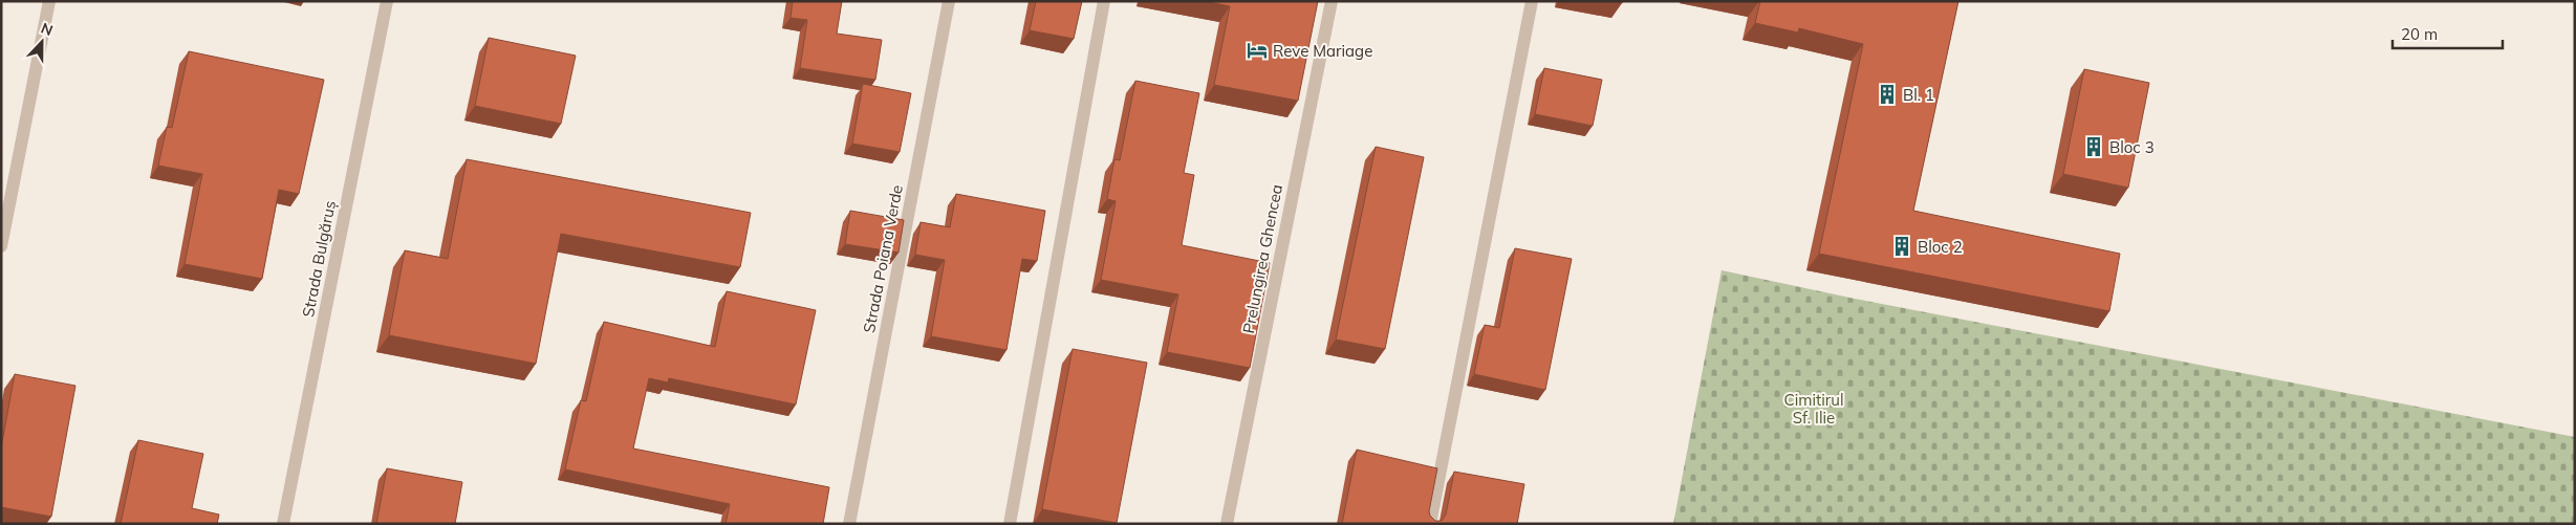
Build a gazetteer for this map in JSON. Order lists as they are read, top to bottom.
{
  "streets": {
    "street": ["Strada Bulgăruș", "Strada Poiana Verde", "Prelungirea Ghencea"]
  },
  "parks": ["Cimitirul Sf. Ilie"],
  "places": {
    "hotel": ["Reve Mariage"],
    "building": ["Bl. 1", "Bloc 3", "Bloc 2"]
  },
  "scale_bar": "20 m",
  "north": "top"
}
